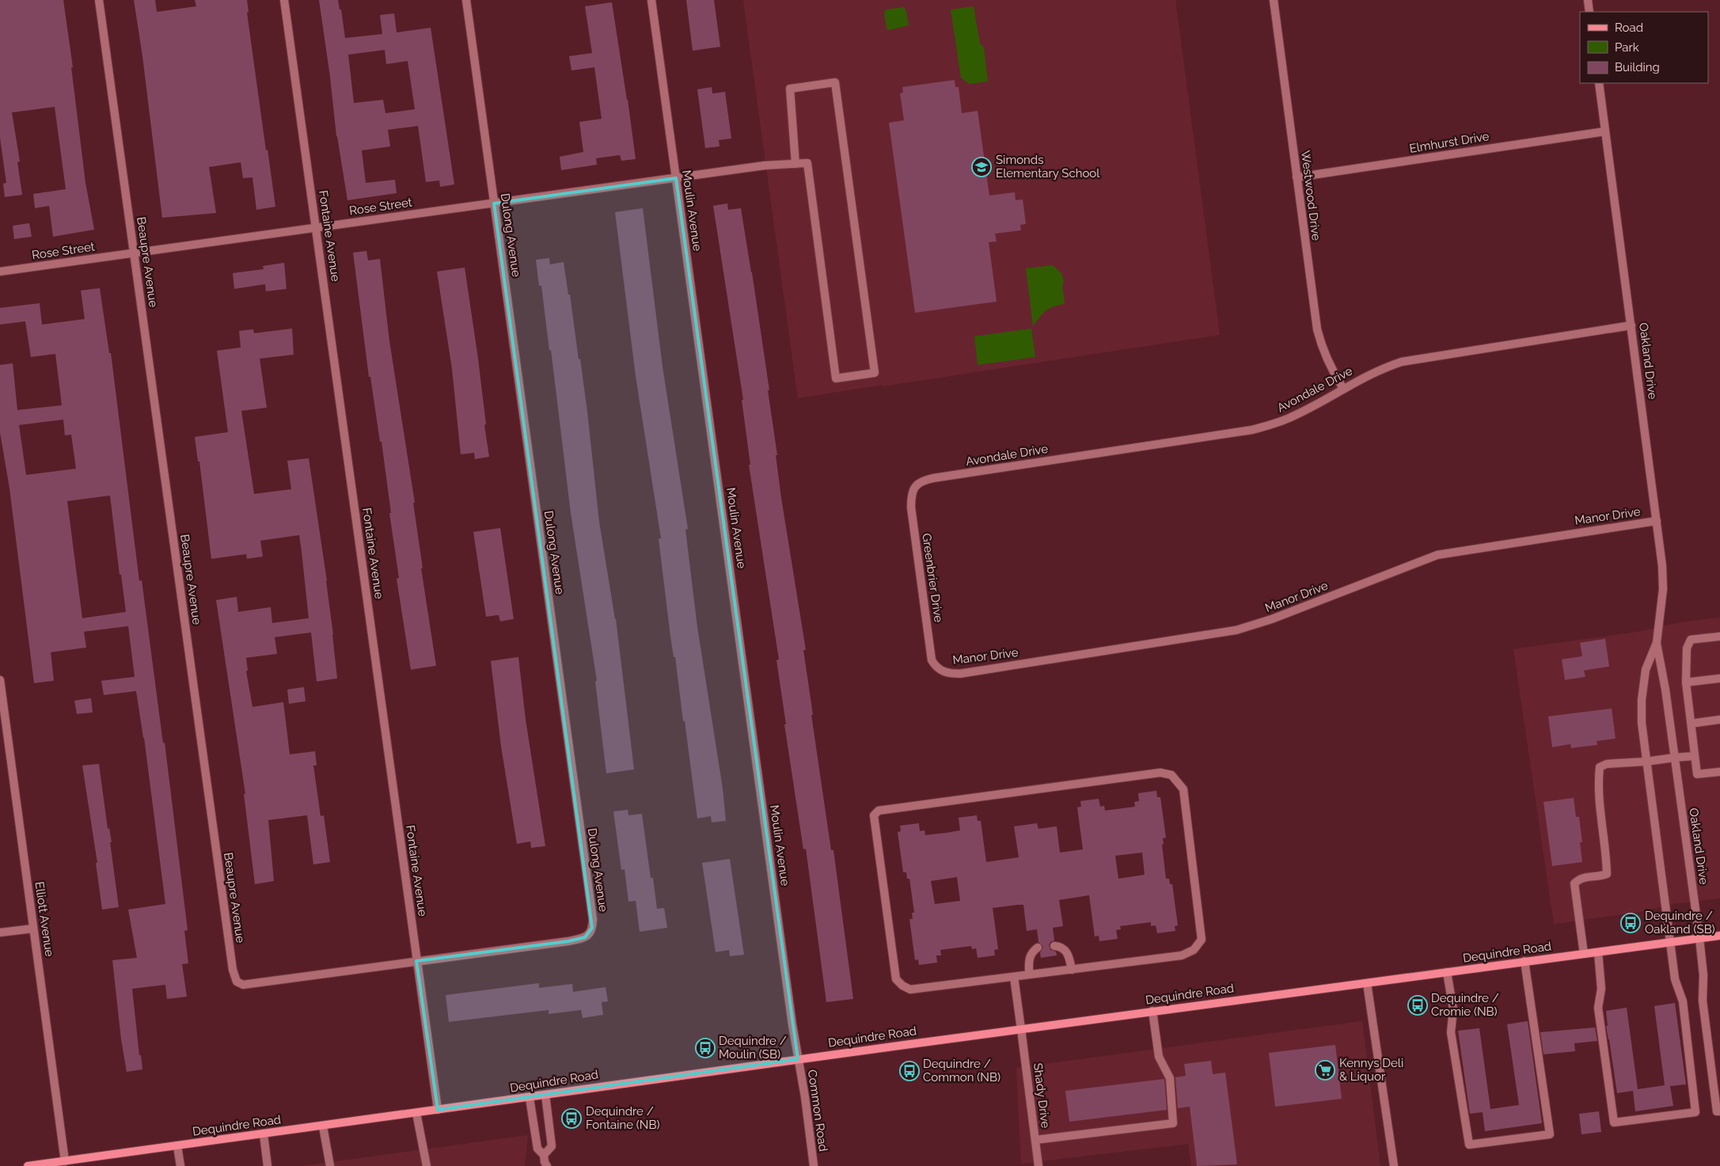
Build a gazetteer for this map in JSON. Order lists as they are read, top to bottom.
{
  "streets": {
    "main road": ["Dequindre Road"],
    "street": [
      "Elmhurst Drive",
      "Westwood Drive",
      "Rose Street",
      "Moulin Avenue",
      "Dulong Avenue",
      "Fontaine Avenue",
      "Beaupre Avenue",
      "Oakland Drive",
      "Avondale Drive",
      "Manor Drive",
      "Greenbrier Drive",
      "Elliott Avenue",
      "Shady Drive",
      "Common Road"
    ]
  },
  "crossings": [
    ["Elmhurst Drive", "Westwood Drive"],
    ["Elmhurst Drive", "Oakland Drive"],
    ["Westwood Drive", "Avondale Drive"],
    ["Rose Street", "Moulin Avenue"],
    ["Rose Street", "Dulong Avenue"],
    ["Rose Street", "Fontaine Avenue"],
    ["Rose Street", "Beaupre Avenue"],
    ["Moulin Avenue", "Dequindre Road"],
    ["Moulin Avenue", "Common Road"],
    ["Dulong Avenue", "Fontaine Avenue"],
    ["Dulong Avenue", "Beaupre Avenue"],
    ["Fontaine Avenue", "Beaupre Avenue"],
    ["Fontaine Avenue", "Dequindre Road"],
    ["Oakland Drive", "Avondale Drive"],
    ["Oakland Drive", "Manor Drive"],
    ["Oakland Drive", "Dequindre Road"],
    ["Avondale Drive", "Greenbrier Drive"],
    ["Manor Drive", "Greenbrier Drive"],
    ["Elliott Avenue", "Dequindre Road"],
    ["Dequindre Road", "Shady Drive"],
    ["Dequindre Road", "Common Road"]
  ],
  "places": {
    "school or university": ["Simonds Elementary School"],
    "bus stop": [
      "Dequindre / Oakland (SB)",
      "Dequindre / Cromie (NB)",
      "Dequindre / Moulin (SB)",
      "Dequindre / Common (NB)",
      "Dequindre / Fontaine (NB)"
    ],
    "supermarket": ["Kennys Deli & Liquor"]
  },
  "legend": ["Road", "Park", "Building"]
}
